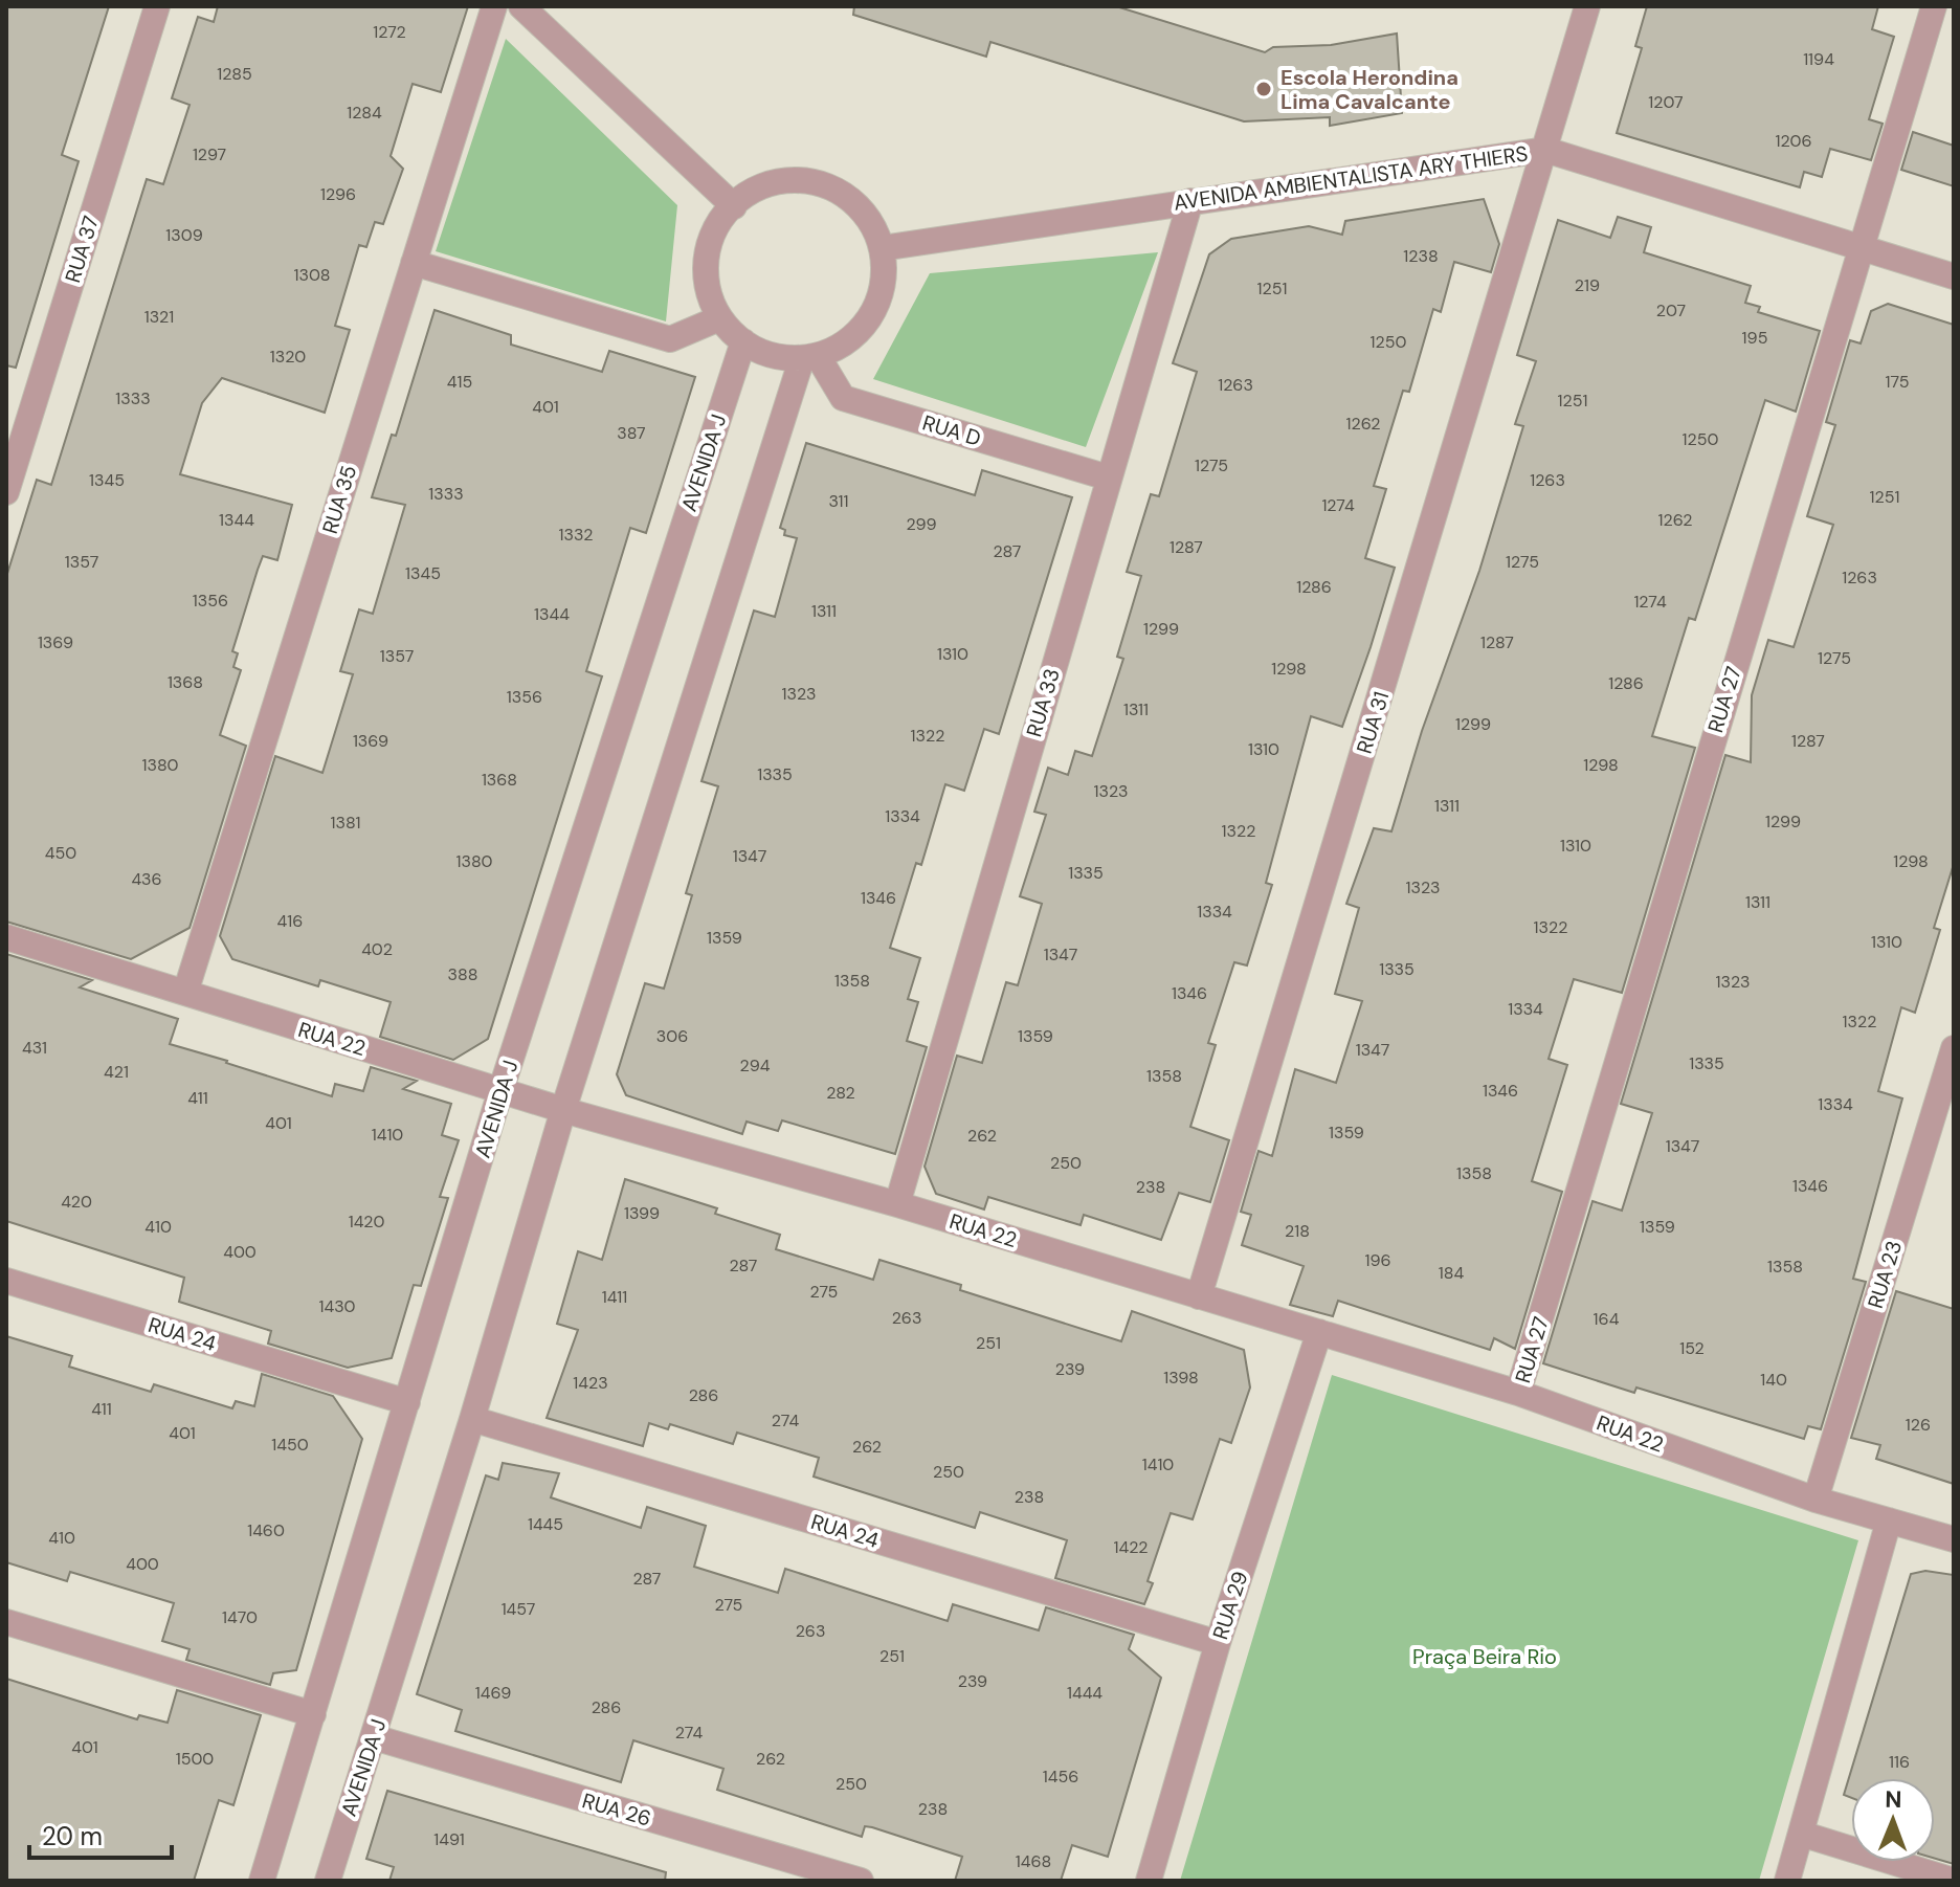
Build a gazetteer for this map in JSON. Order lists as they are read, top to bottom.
{
  "streets": {
    "street": [
      "AVENIDA AMBIENTALISTA ARY THIERS",
      "RUA 37",
      "RUA D",
      "AVENIDA J",
      "RUA 35",
      "RUA 27",
      "RUA 33",
      "RUA 31",
      "RUA 22",
      "RUA 23",
      "RUA 24",
      "RUA 29",
      "RUA 26"
    ]
  },
  "crossings": [
    ["AVENIDA AMBIENTALISTA ARY THIERS", "RUA D"],
    ["AVENIDA AMBIENTALISTA ARY THIERS", "AVENIDA J"],
    ["AVENIDA AMBIENTALISTA ARY THIERS", "RUA 27"],
    ["AVENIDA AMBIENTALISTA ARY THIERS", "RUA 33"],
    ["AVENIDA AMBIENTALISTA ARY THIERS", "RUA 31"],
    ["RUA D", "AVENIDA J"],
    ["RUA D", "RUA 33"],
    ["AVENIDA J", "RUA 22"],
    ["AVENIDA J", "RUA 24"],
    ["AVENIDA J", "RUA 26"],
    ["RUA 35", "RUA 22"],
    ["RUA 27", "RUA 22"],
    ["RUA 33", "RUA 22"],
    ["RUA 31", "RUA 22"],
    ["RUA 22", "RUA 23"],
    ["RUA 22", "RUA 29"],
    ["RUA 24", "RUA 29"]
  ],
  "parks": ["Praça Beira Rio"],
  "places": ["Escola Herondina Lima Cavalcante"],
  "house_numbers": [
    "1272",
    "1194",
    "1285",
    "1207",
    "1284",
    "1206",
    "1297",
    "1296",
    "1309",
    "1238",
    "1308",
    "219",
    "1251",
    "207",
    "1321",
    "195",
    "1250",
    "1320",
    "415",
    "175",
    "1263",
    "1333",
    "1251",
    "401",
    "1262",
    "387",
    "1250",
    "1275",
    "1345",
    "1263",
    "1333",
    "1251",
    "311",
    "1274",
    "1344",
    "1262",
    "299",
    "1332",
    "1287",
    "287",
    "1357",
    "1275",
    "1345",
    "1263",
    "1286",
    "1356",
    "1274",
    "1311",
    "1344",
    "1299",
    "1369",
    "1287",
    "1310",
    "1357",
    "1275",
    "1298",
    "1368",
    "1286",
    "1323",
    "1356",
    "1311",
    "1299",
    "1322",
    "1369",
    "1287",
    "1310",
    "1380",
    "1298",
    "1335",
    "1368",
    "1323",
    "1311",
    "1334",
    "1299",
    "1381",
    "1322",
    "1310",
    "450",
    "1347",
    "1380",
    "1298",
    "1335",
    "436",
    "1323",
    "1346",
    "1311",
    "1334",
    "416",
    "1322",
    "1359",
    "1310",
    "402",
    "1347",
    "1335",
    "388",
    "1358",
    "1323",
    "1346",
    "1334",
    "1322",
    "306",
    "1359",
    "431",
    "1347",
    "1335",
    "294",
    "421",
    "1358",
    "1346",
    "282",
    "411",
    "1334",
    "401",
    "1359",
    "1410",
    "262",
    "1347",
    "250",
    "1358",
    "1346",
    "238",
    "420",
    "1399",
    "1420",
    "410",
    "1359",
    "218",
    "400",
    "196",
    "287",
    "1358",
    "184",
    "275",
    "1411",
    "1430",
    "263",
    "164",
    "251",
    "152",
    "239",
    "1398",
    "140",
    "1423",
    "286",
    "411",
    "274",
    "126",
    "401",
    "1450",
    "262",
    "1410",
    "250",
    "238",
    "1445",
    "1460",
    "410",
    "1422",
    "400",
    "287",
    "275",
    "1457",
    "1470",
    "263",
    "251",
    "239",
    "1469",
    "1444",
    "286",
    "274",
    "401",
    "1500",
    "262",
    "116",
    "1456",
    "250",
    "238",
    "1491",
    "1468"
  ],
  "scale_bar": "20 m",
  "north": "top"
}
